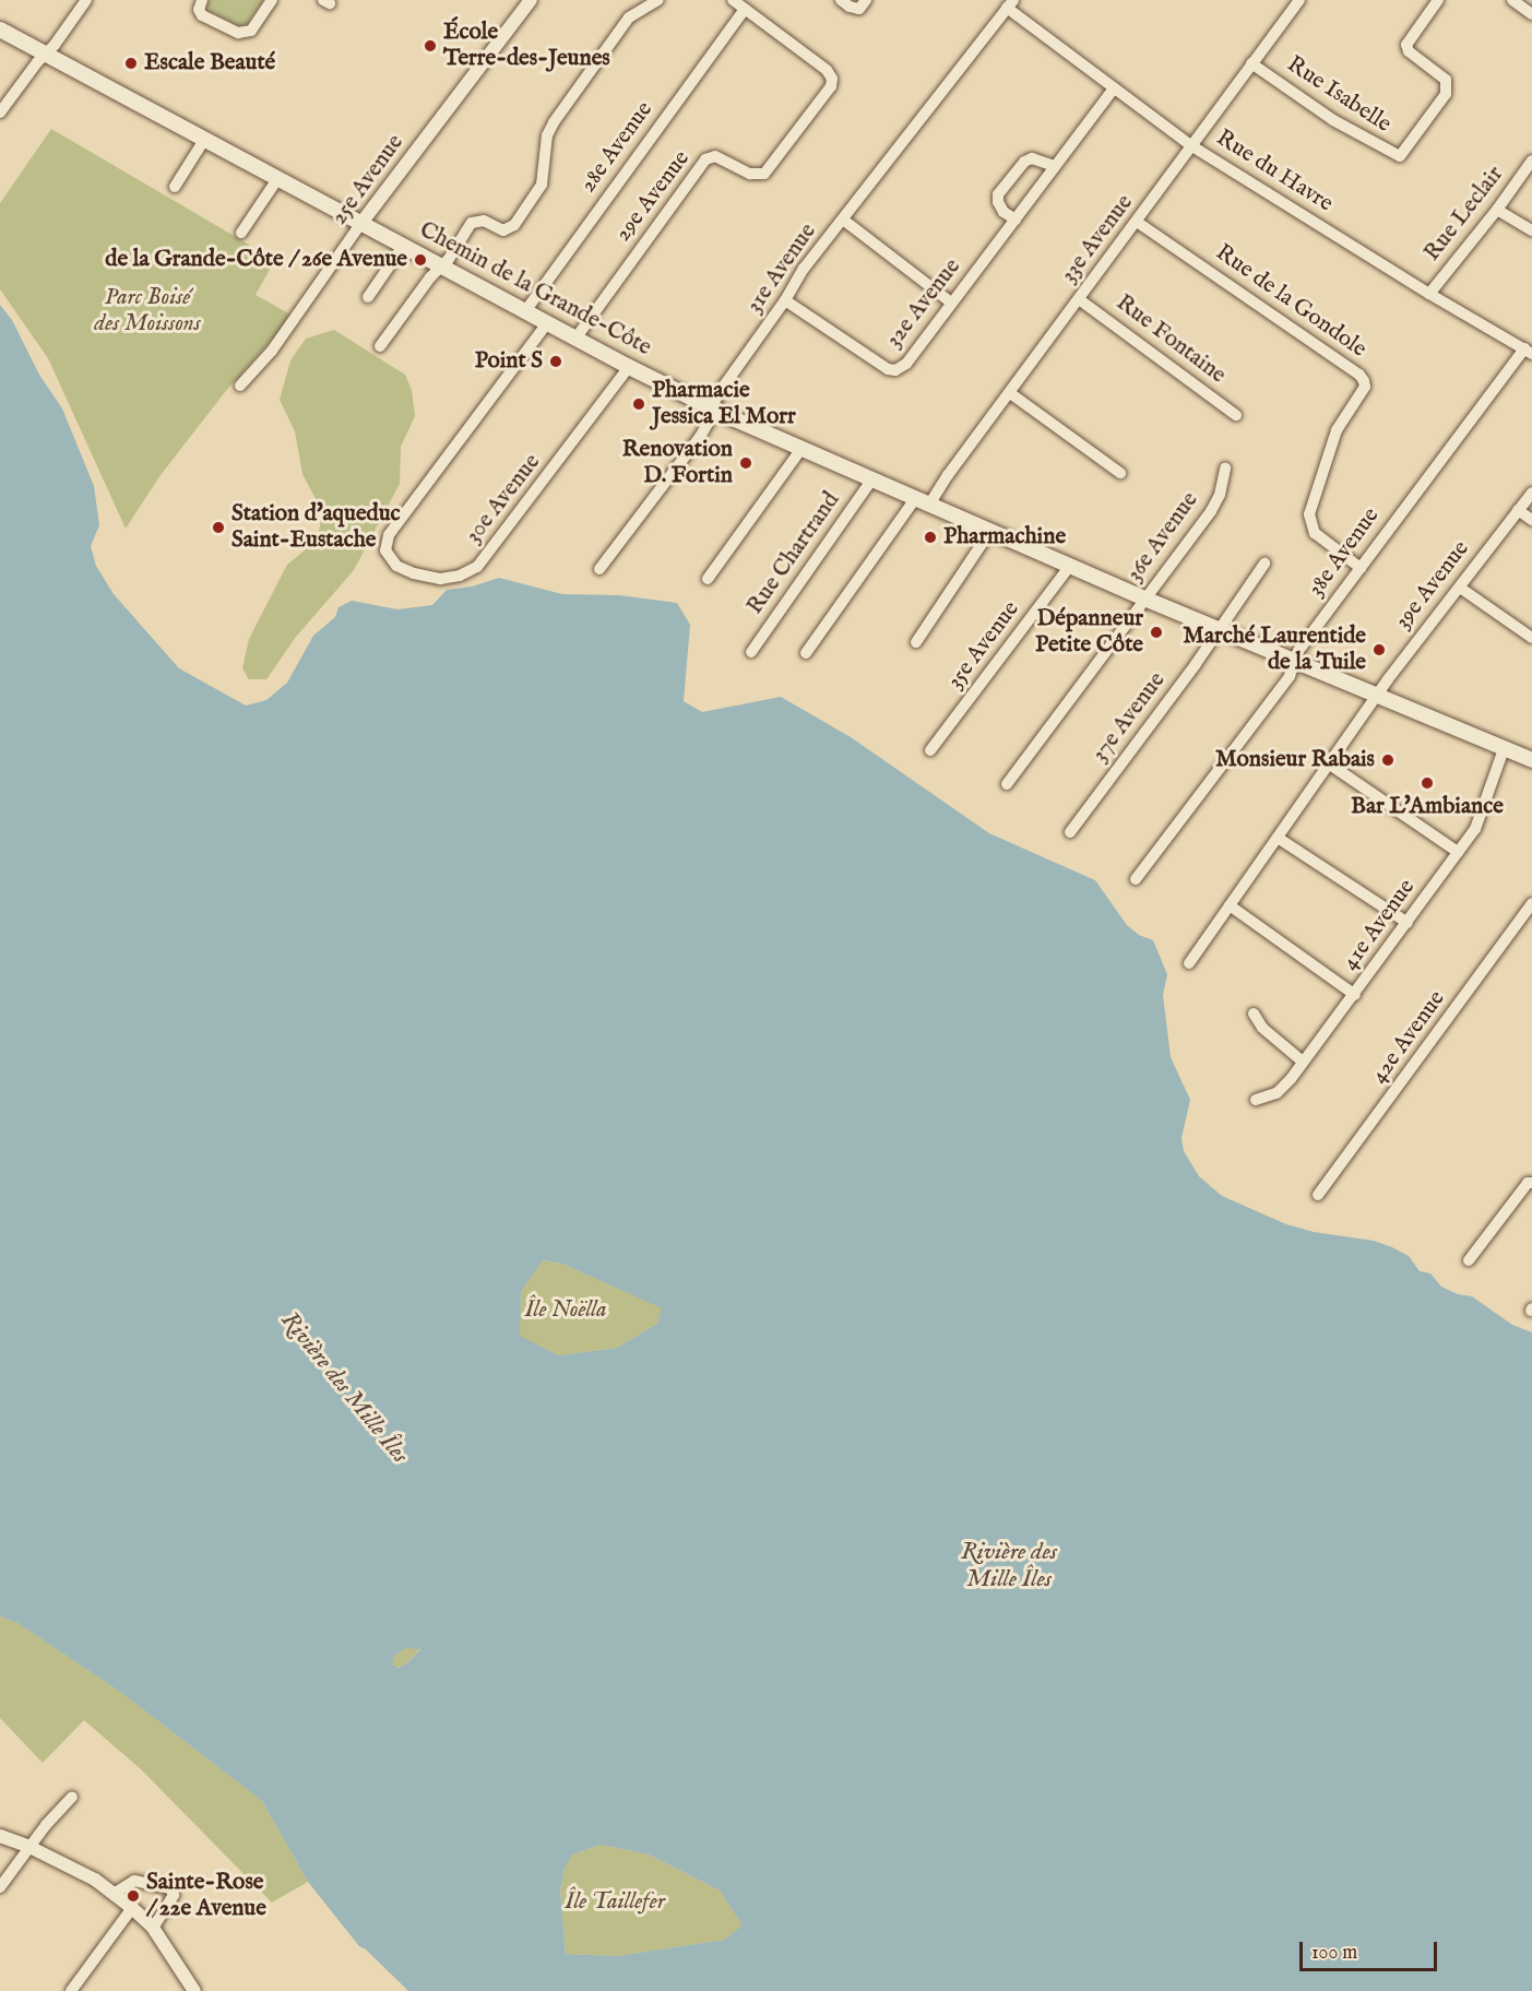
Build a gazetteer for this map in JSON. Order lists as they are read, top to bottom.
{
  "streets": {
    "main road": ["Chemin de la Grande-Côte"],
    "street": [
      "Rue Isabelle",
      "28e Avenue",
      "Rue du Havre",
      "25e Avenue",
      "29e Avenue",
      "Rue Leclair",
      "33e Avenue",
      "31e Avenue",
      "Rue de la Gondole",
      "32e Avenue",
      "Rue Fontaine",
      "30e Avenue",
      "36e Avenue",
      "38e Avenue",
      "Rue Chartrand",
      "39e Avenue",
      "35e Avenue",
      "37e Avenue",
      "41e Avenue",
      "42e Avenue"
    ]
  },
  "crossings": [
    ["Rue Isabelle", "33e Avenue"],
    ["28e Avenue", "29e Avenue"],
    ["28e Avenue", "Chemin de la Grande-Côte"],
    ["Rue du Havre", "Rue Leclair"],
    ["Rue du Havre", "33e Avenue"],
    ["Rue du Havre", "31e Avenue"],
    ["Rue du Havre", "32e Avenue"],
    ["Rue du Havre", "38e Avenue"],
    ["25e Avenue", "Chemin de la Grande-Côte"],
    ["29e Avenue", "Chemin de la Grande-Côte"],
    ["33e Avenue", "Chemin de la Grande-Côte"],
    ["33e Avenue", "Rue de la Gondole"],
    ["33e Avenue", "Rue Fontaine"],
    ["31e Avenue", "Chemin de la Grande-Côte"],
    ["31e Avenue", "32e Avenue"],
    ["Chemin de la Grande-Côte", "30e Avenue"],
    ["Chemin de la Grande-Côte", "36e Avenue"],
    ["Chemin de la Grande-Côte", "38e Avenue"],
    ["Chemin de la Grande-Côte", "Rue Chartrand"],
    ["Chemin de la Grande-Côte", "39e Avenue"],
    ["Chemin de la Grande-Côte", "35e Avenue"],
    ["Chemin de la Grande-Côte", "37e Avenue"],
    ["Chemin de la Grande-Côte", "41e Avenue"],
    ["Rue de la Gondole", "38e Avenue"]
  ],
  "water": ["Rivière des Mille Îles"],
  "parks": ["Parc Boisé des Moissons", "Île Noëlla", "Île Taillefer"],
  "places": [
    "École Terre-des-Jeunes",
    "Escale Beauté",
    "de la Grande-Côte / 26e Avenue",
    "Point S",
    "Pharmacie Jessica El Morr",
    "Renovation D. Fortin",
    "Station d'aqueduc Saint-Eustache",
    "Pharmachine",
    "Dépanneur Petite Côte",
    "Marché Laurentide de la Tuile",
    "Monsieur Rabais",
    "Bar L'Ambiance",
    "Sainte-Rose / 22e Avenue"
  ],
  "scale_bar": "100 m"
}
